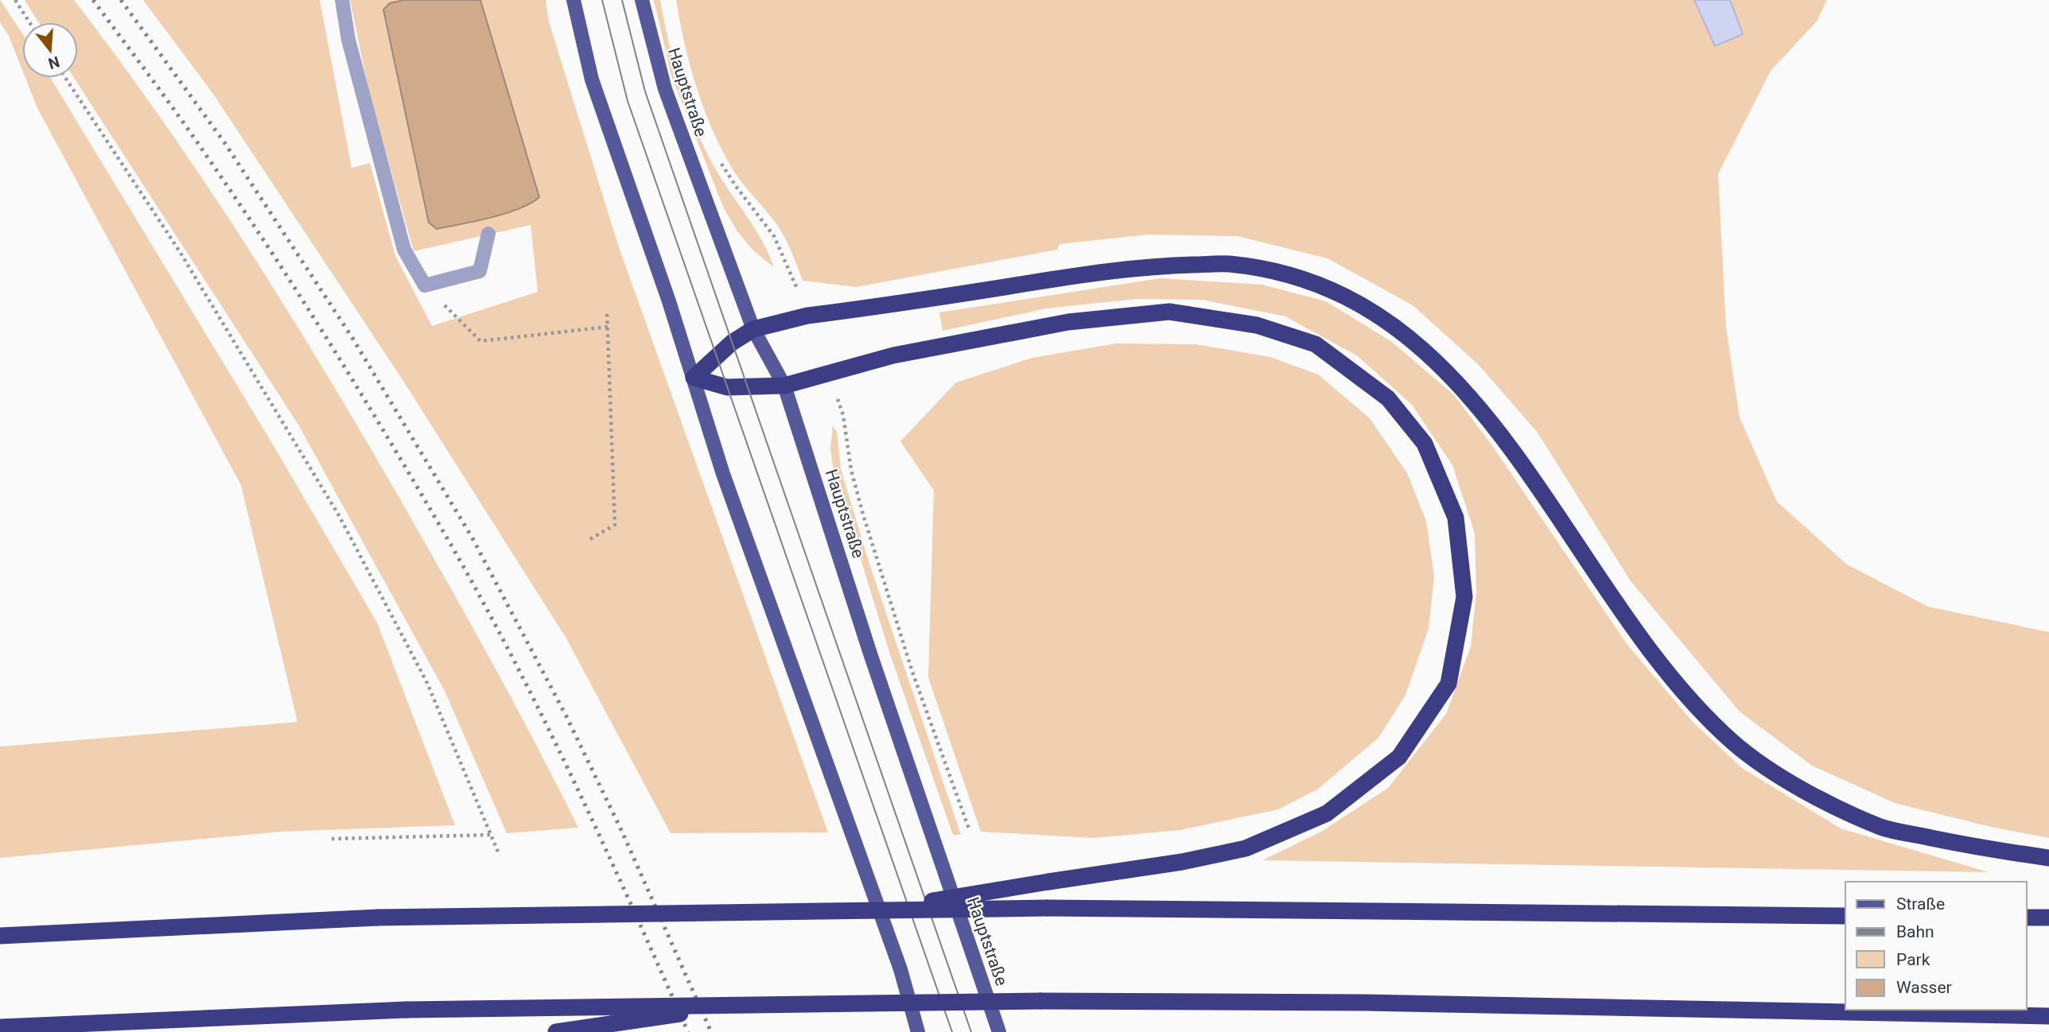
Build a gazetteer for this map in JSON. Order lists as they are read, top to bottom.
{
  "streets": {
    "main road": ["Hauptstraße"]
  },
  "legend": [
    "Straße",
    "Bahn",
    "Park",
    "Wasser"
  ],
  "north": "bottom"
}
